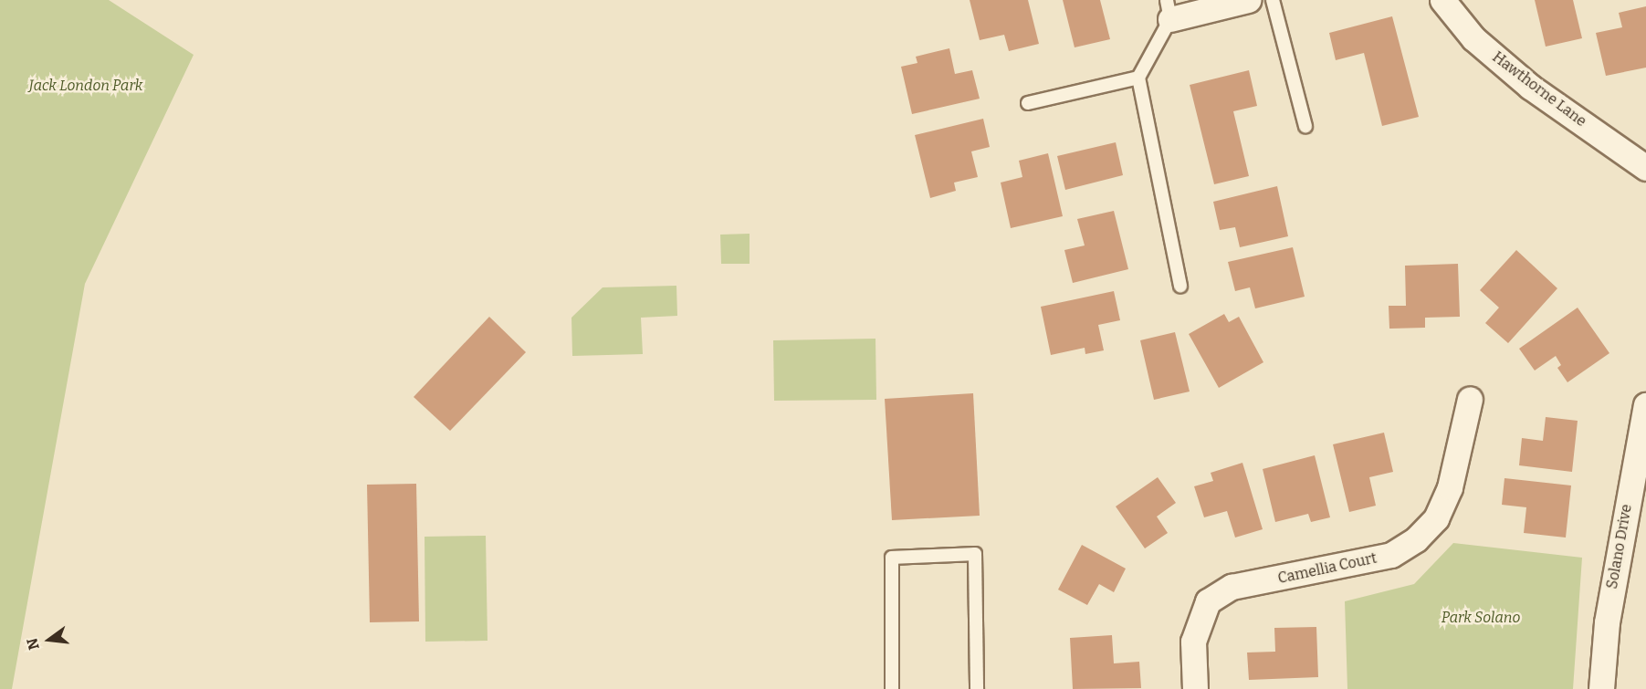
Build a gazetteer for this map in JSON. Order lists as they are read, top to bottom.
{
  "streets": {
    "street": ["Hawthorne Lane", "Solano Drive", "Camellia Court"]
  },
  "parks": ["Jack London Park", "Park Solano"],
  "north": "left"
}
